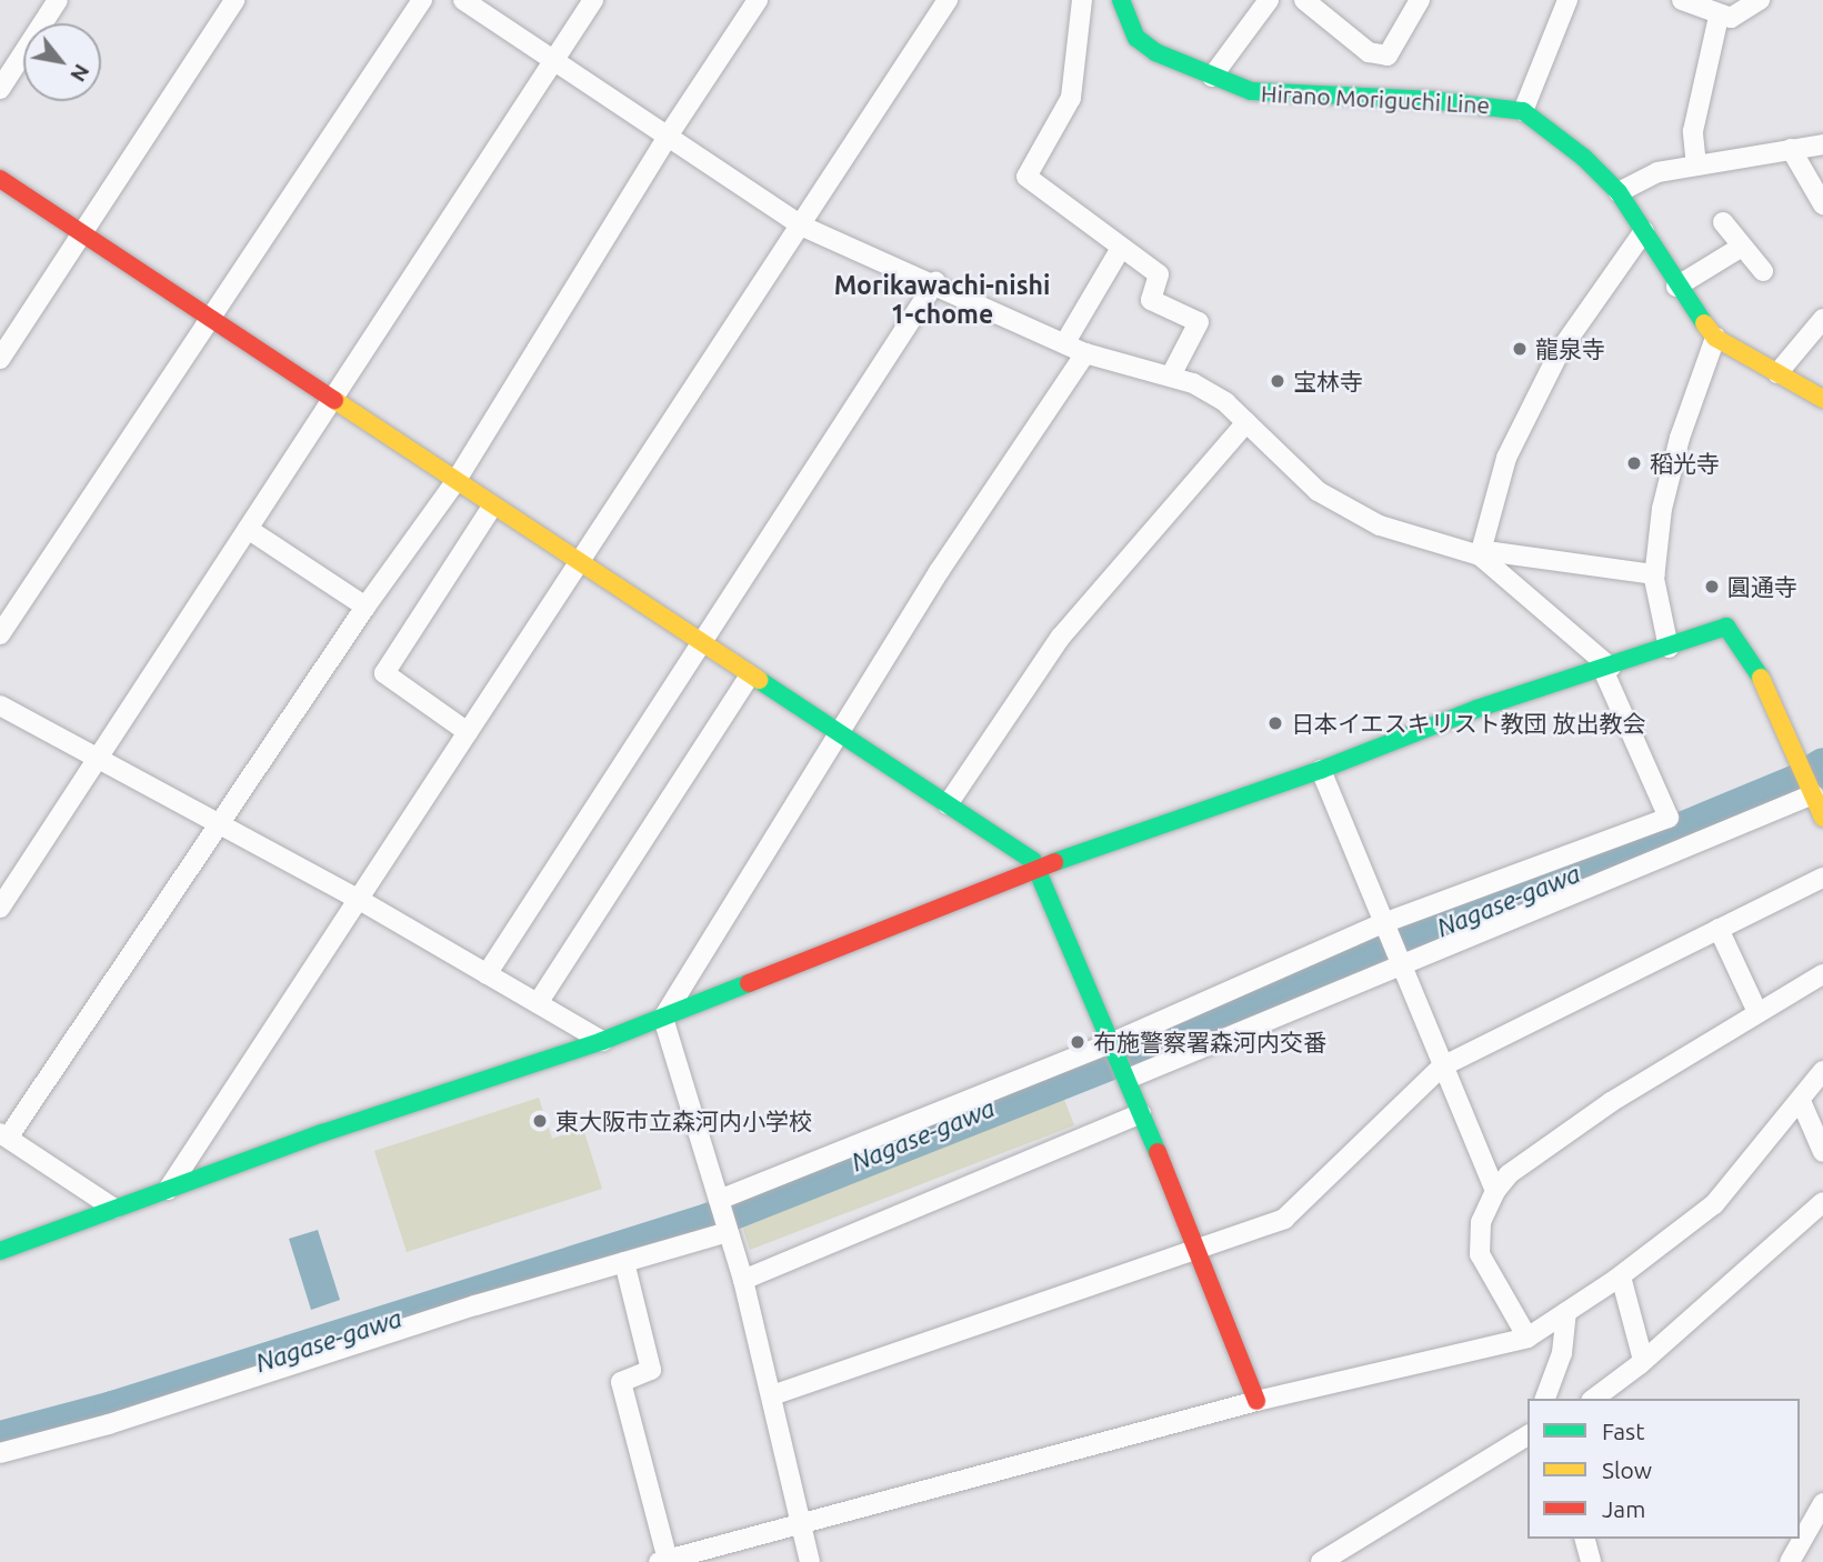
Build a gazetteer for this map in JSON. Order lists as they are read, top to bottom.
{
  "streets": {
    "street": ["Hirano Moriguchi Line"]
  },
  "districts": ["Morikawachi-nishi 1-chome"],
  "water": ["Nagase-gawa"],
  "places": [
    "龍泉寺",
    "宝林寺",
    "稻光寺",
    "圓通寺",
    "日本イエスキリスト教団 放出教会",
    "布施警察署森河内交番",
    "東大阪市立森河内小学校"
  ],
  "legend": ["Fast", "Slow", "Jam"],
  "north": "bottom right"
}
